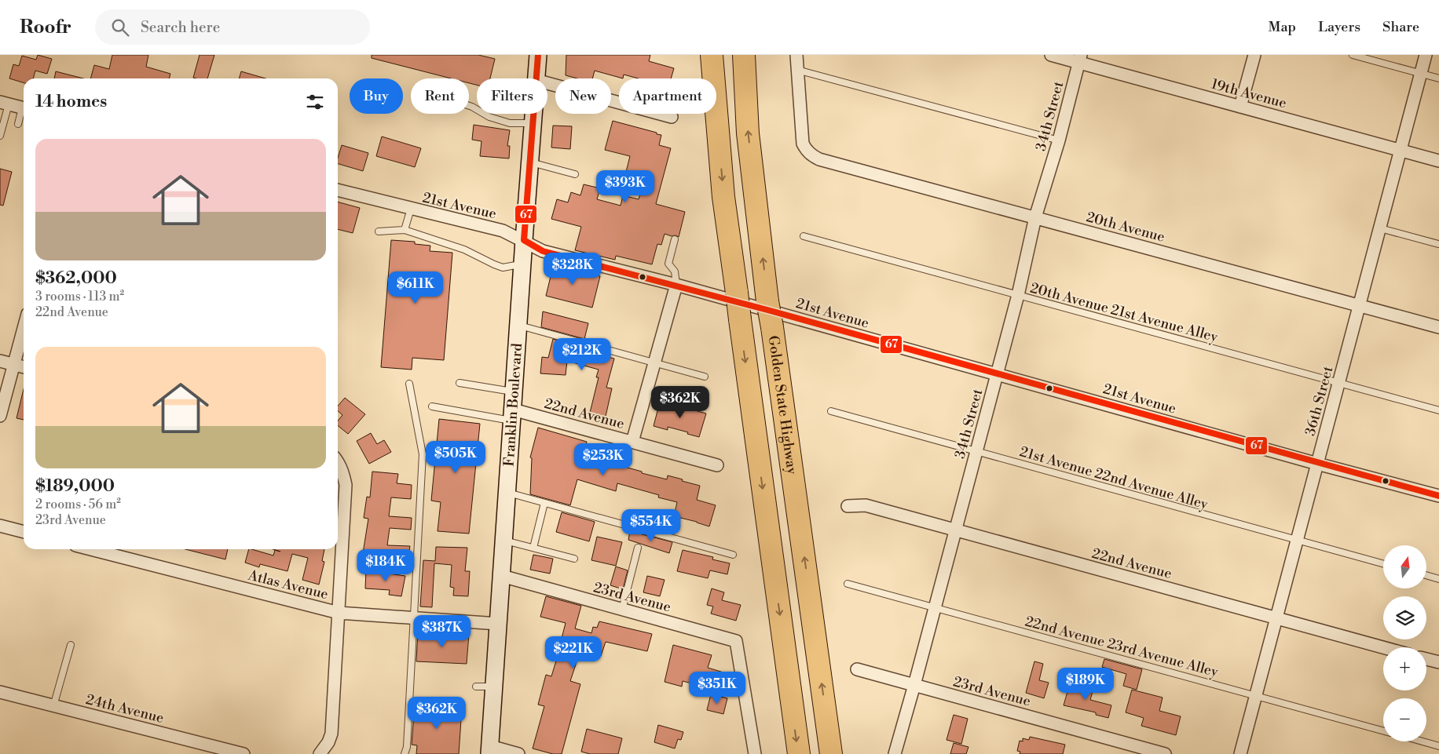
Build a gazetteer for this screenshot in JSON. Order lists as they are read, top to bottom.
{
  "streets": {
    "highway": ["Golden State Highway"],
    "main road": ["Franklin Boulevard"],
    "street": [
      "19th Avenue",
      "34th Street",
      "21st Avenue",
      "20th Avenue",
      "36th Street",
      "22nd Avenue",
      "Atlas Avenue",
      "23rd Avenue",
      "24th Avenue"
    ],
    "lane": ["20th Avenue 21st Avenue Alley", "21st Avenue 22nd Avenue Alley", "22nd Avenue 23rd Avenue Alley"]
  },
  "crossings": [
    ["19th Avenue", "34th Street"],
    ["19th Avenue", "36th Street"],
    ["34th Street", "21st Avenue"],
    ["34th Street", "20th Avenue"],
    ["34th Street", "20th Avenue 21st Avenue Alley"],
    ["34th Street", "22nd Avenue"],
    ["34th Street", "21st Avenue 22nd Avenue Alley"],
    ["34th Street", "23rd Avenue"],
    ["34th Street", "22nd Avenue 23rd Avenue Alley"],
    ["21st Avenue", "36th Street"],
    ["21st Avenue", "Franklin Boulevard"],
    ["20th Avenue", "36th Street"],
    ["20th Avenue 21st Avenue Alley", "36th Street"],
    ["36th Street", "22nd Avenue"],
    ["36th Street", "21st Avenue 22nd Avenue Alley"],
    ["36th Street", "22nd Avenue 23rd Avenue Alley"],
    ["Franklin Boulevard", "22nd Avenue"],
    ["Franklin Boulevard", "Atlas Avenue"],
    ["Franklin Boulevard", "23rd Avenue"]
  ],
  "lines": ["transit line 67"],
  "north": "top",
  "page": {
    "header": "Roofr",
    "search": "Search here",
    "nav": ["Map", "Layers", "Share"],
    "chip": [
      "Buy",
      "Rent",
      "Filters",
      "New",
      "Apartment"
    ],
    "heading": "14 homes",
    "list": [
      {
        "name": "$362,000",
        "note": "3 rooms · 113 m² · 22nd Avenue"
      },
      {
        "name": "$189,000",
        "note": "2 rooms · 56 m² · 23rd Avenue"
      }
    ],
    "price": [
      "$393K",
      "$328K",
      "$611K",
      "$212K",
      "$362K",
      "$505K",
      "$253K",
      "$554K",
      "$184K",
      "$387K",
      "$221K",
      "$189K",
      "$351K",
      "$362K"
    ],
    "map_buttons": ["+", "−"]
  }
}
